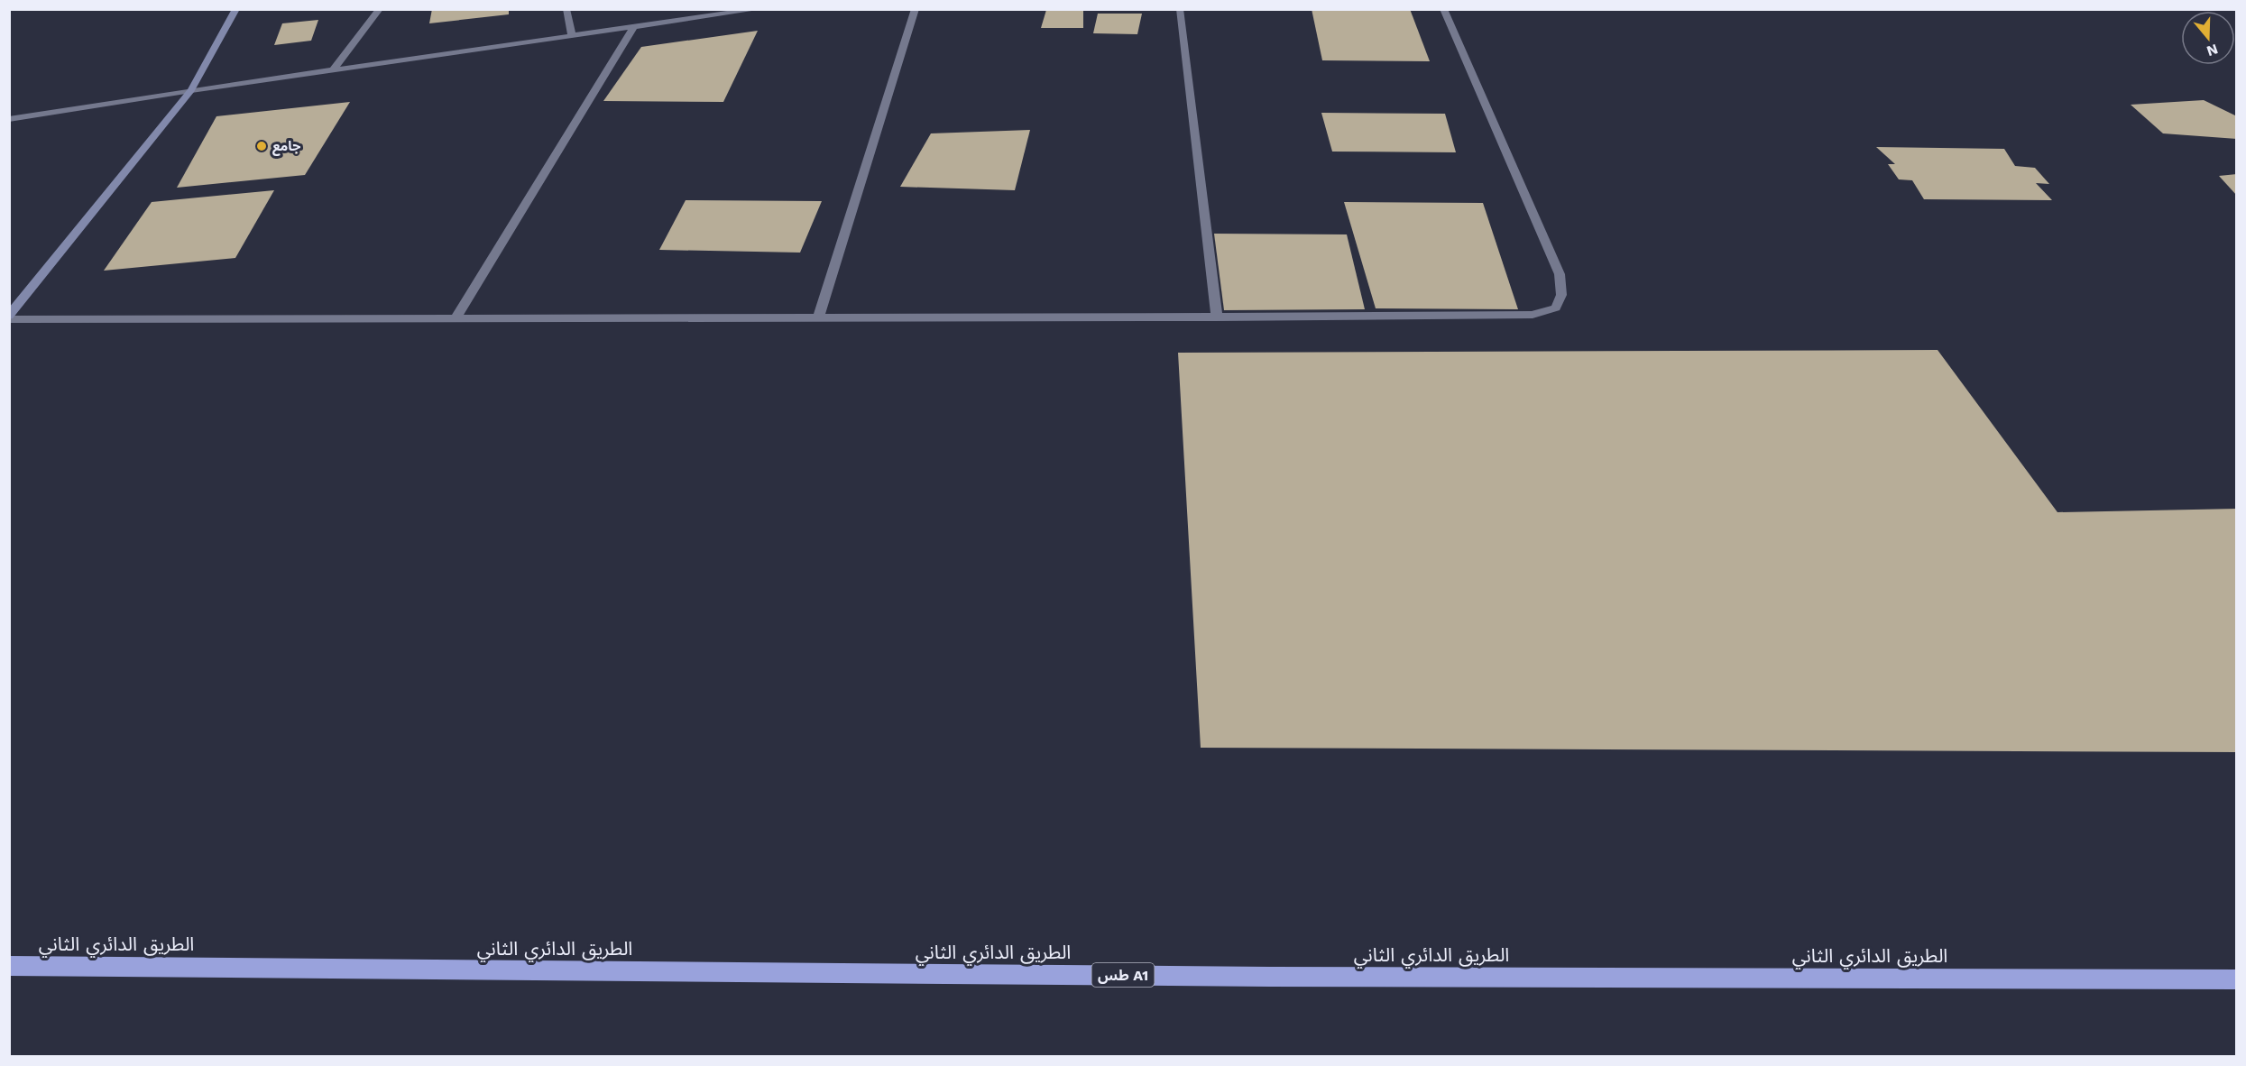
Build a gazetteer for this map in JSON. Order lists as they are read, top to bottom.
{
  "streets": {
    "highway": ["الطريق الدائري الثاني", "طس A1"]
  },
  "places": ["جامع"],
  "north": "bottom"
}
